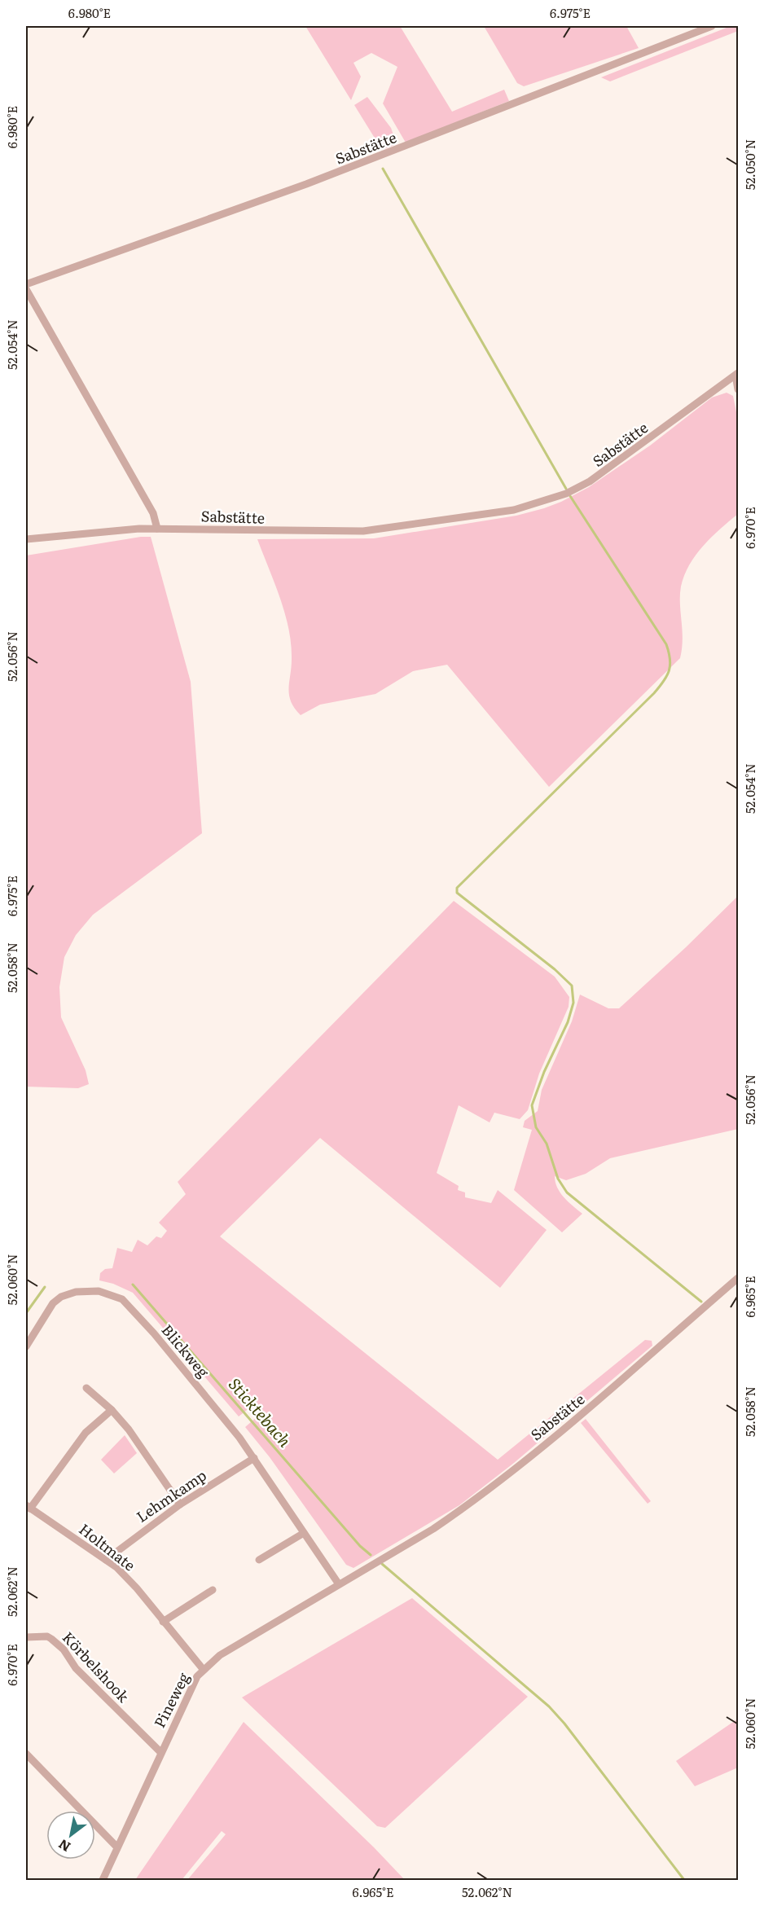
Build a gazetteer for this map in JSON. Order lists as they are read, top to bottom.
{
  "streets": {
    "street": [
      "Sabstätte",
      "Blickweg",
      "Lehmkamp",
      "Holtmate",
      "Körbelshook",
      "Pineweg"
    ]
  },
  "crossings": [
    ["Sabstätte", "Pineweg"],
    ["Blickweg", "Lehmkamp"],
    ["Blickweg", "Pineweg"],
    ["Lehmkamp", "Holtmate"],
    ["Holtmate", "Pineweg"],
    ["Körbelshook", "Pineweg"]
  ],
  "water": ["Sticktebach"],
  "north": "bottom left",
  "coordinates": [
    "6.980°E",
    "6.975°E",
    "52.050°N",
    "52.054°N",
    "6.970°E",
    "52.056°N",
    "52.058°N",
    "52.060°N",
    "6.965°E",
    "52.062°N"
  ]
}
